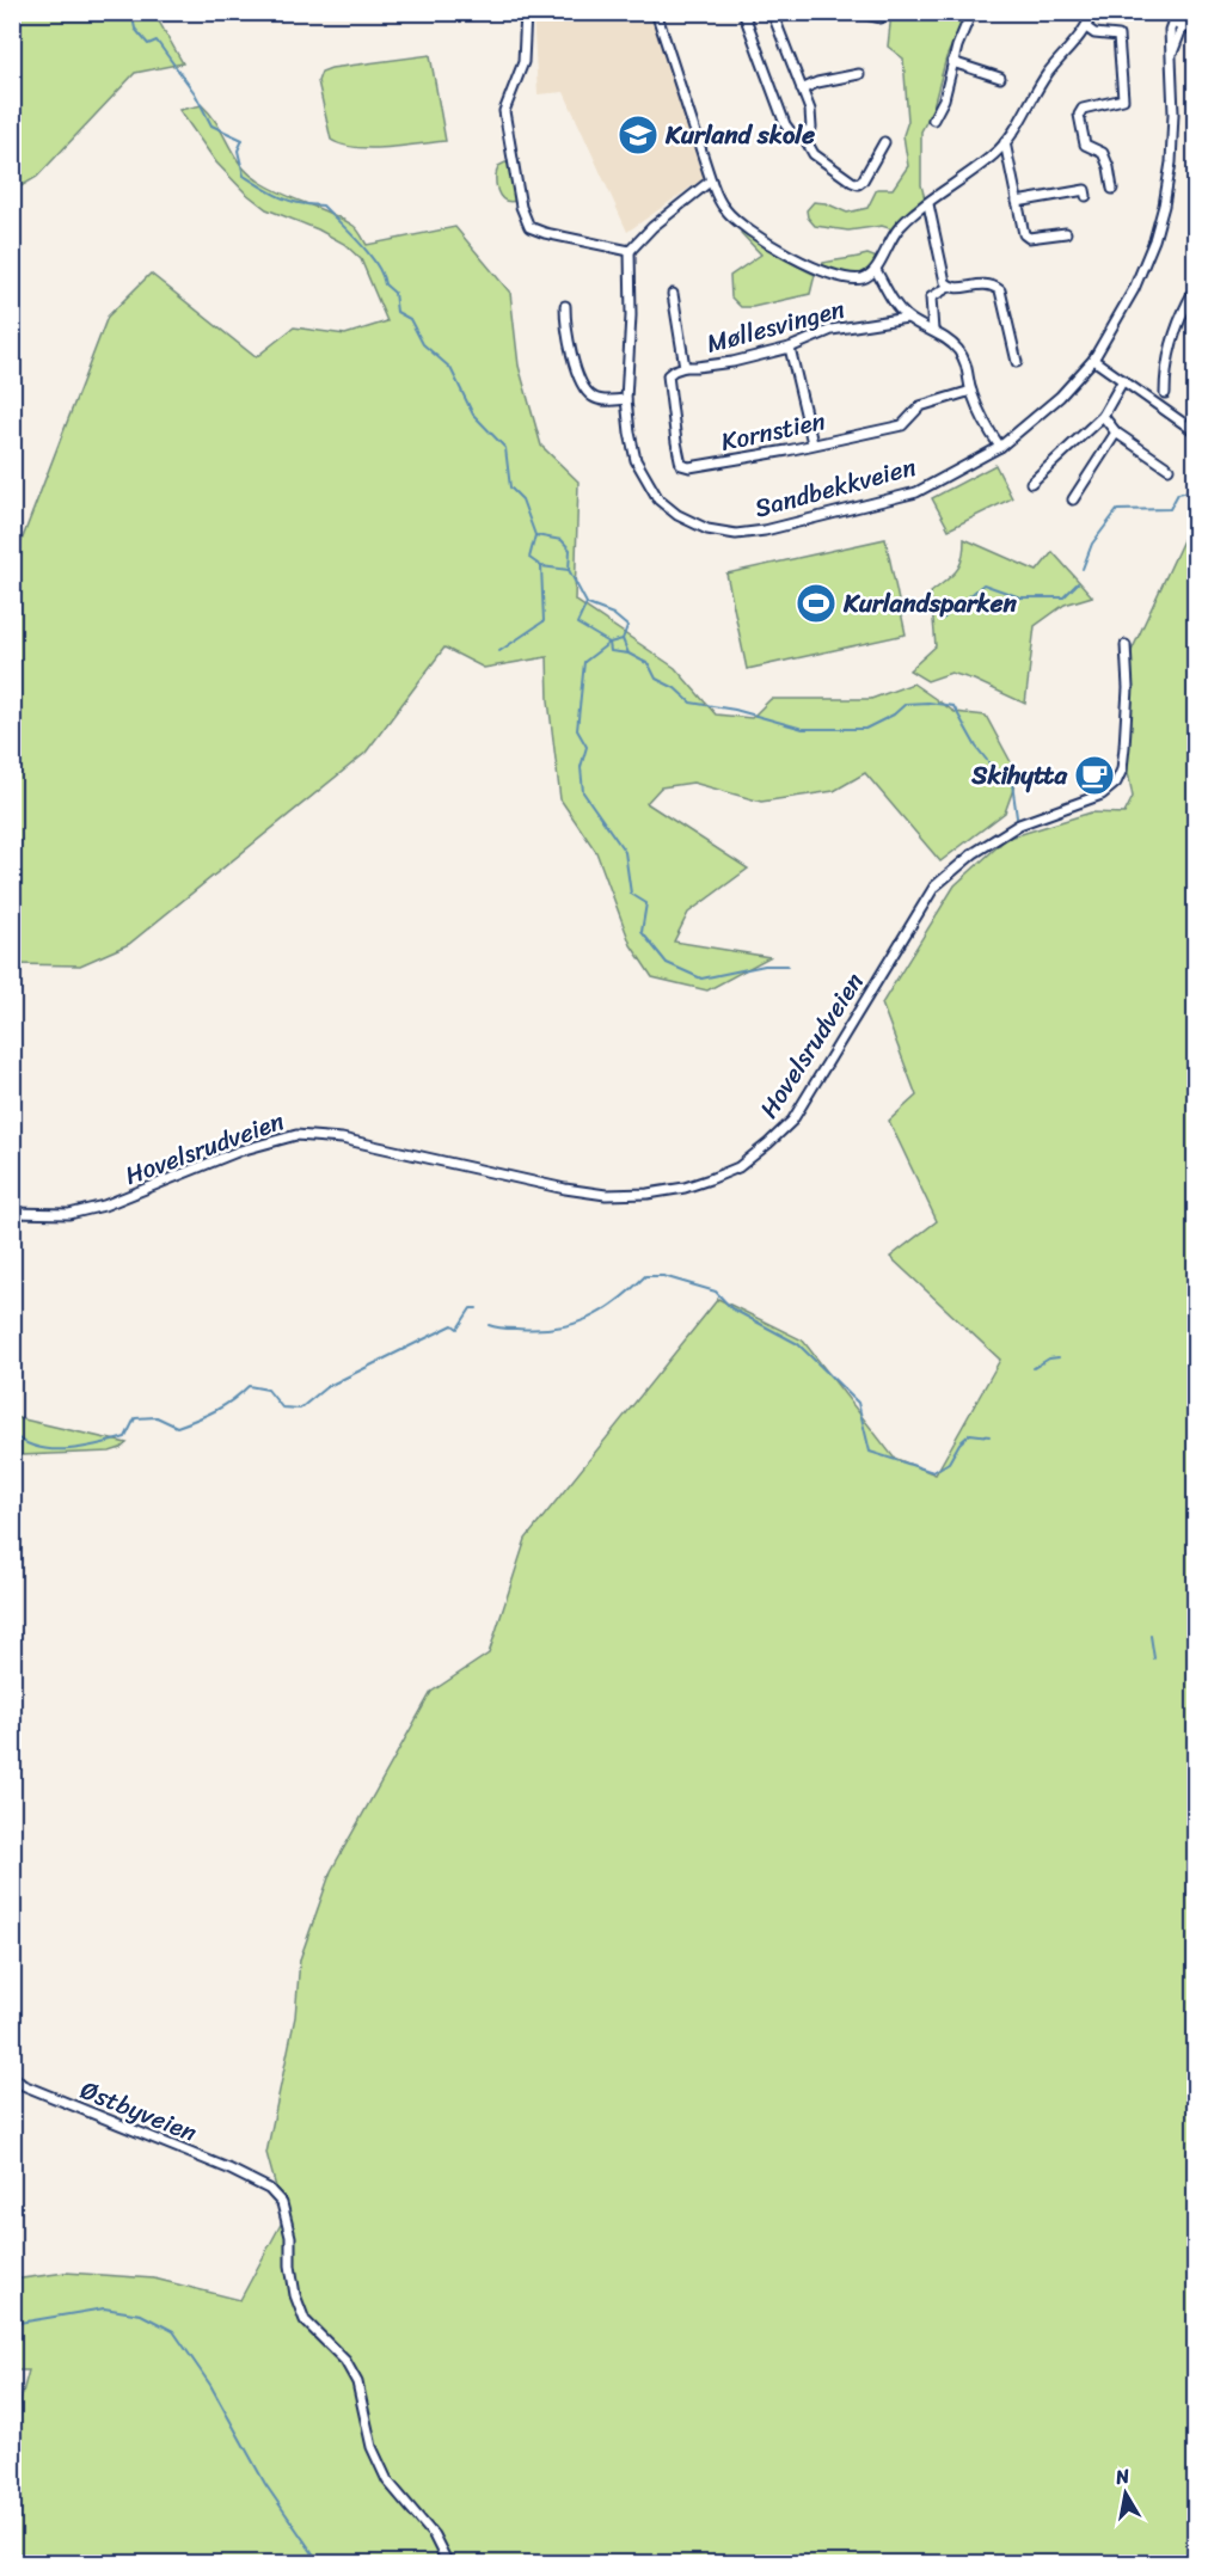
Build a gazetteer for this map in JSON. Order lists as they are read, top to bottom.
{
  "streets": {
    "main road": ["Sandbekkveien"],
    "street": [
      "Møllesvingen",
      "Kornstien",
      "Hovelsrudveien",
      "Østbyveien"
    ]
  },
  "crossings": [
    ["Møllesvingen", "Kornstien"]
  ],
  "places": {
    "school or university": ["Kurland skole"],
    "sports": ["Kurlandsparken"],
    "cafe": ["Skihytta"]
  },
  "north": "top"
}
